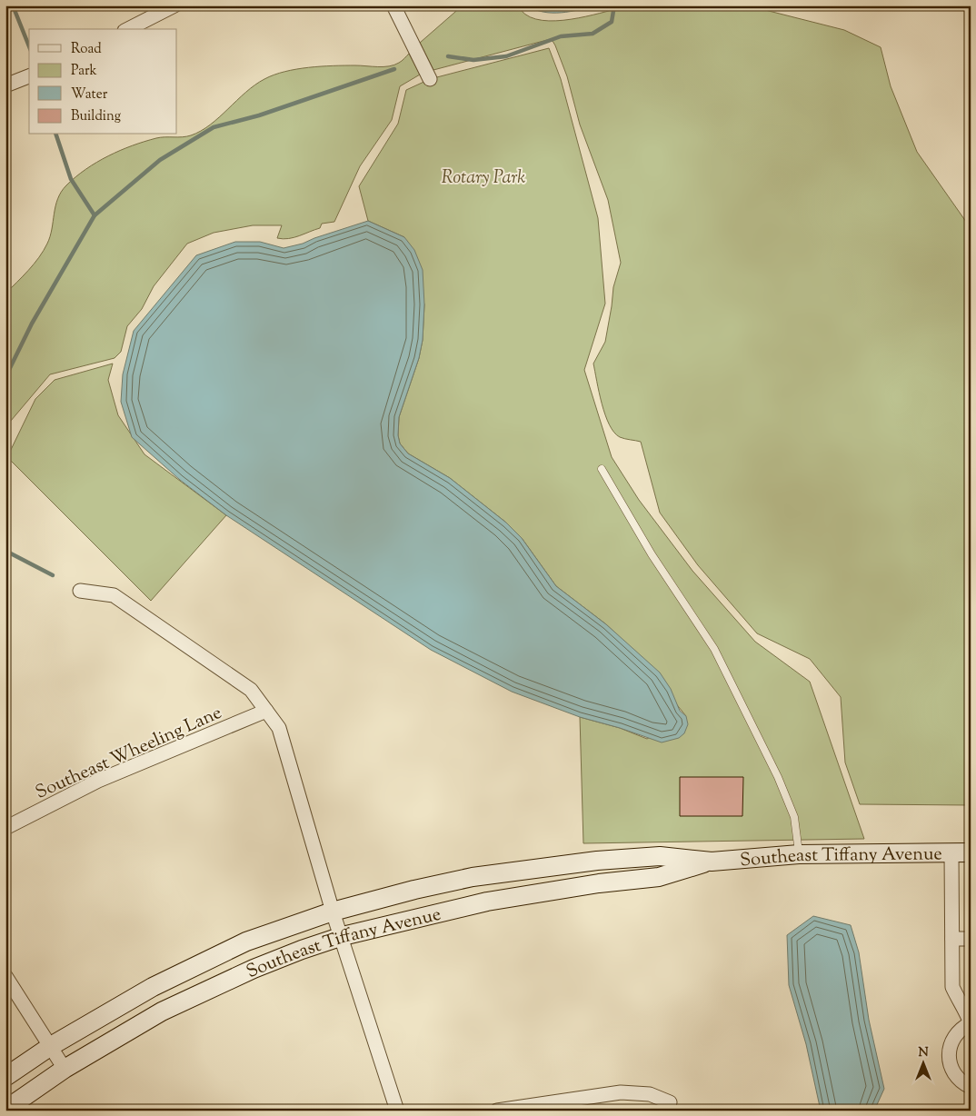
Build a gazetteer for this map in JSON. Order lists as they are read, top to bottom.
{
  "streets": {
    "street": ["Southeast Wheeling Lane", "Southeast Tiffany Avenue"]
  },
  "parks": ["Rotary Park"],
  "legend": [
    "Road",
    "Park",
    "Water",
    "Building"
  ],
  "north": "top"
}
